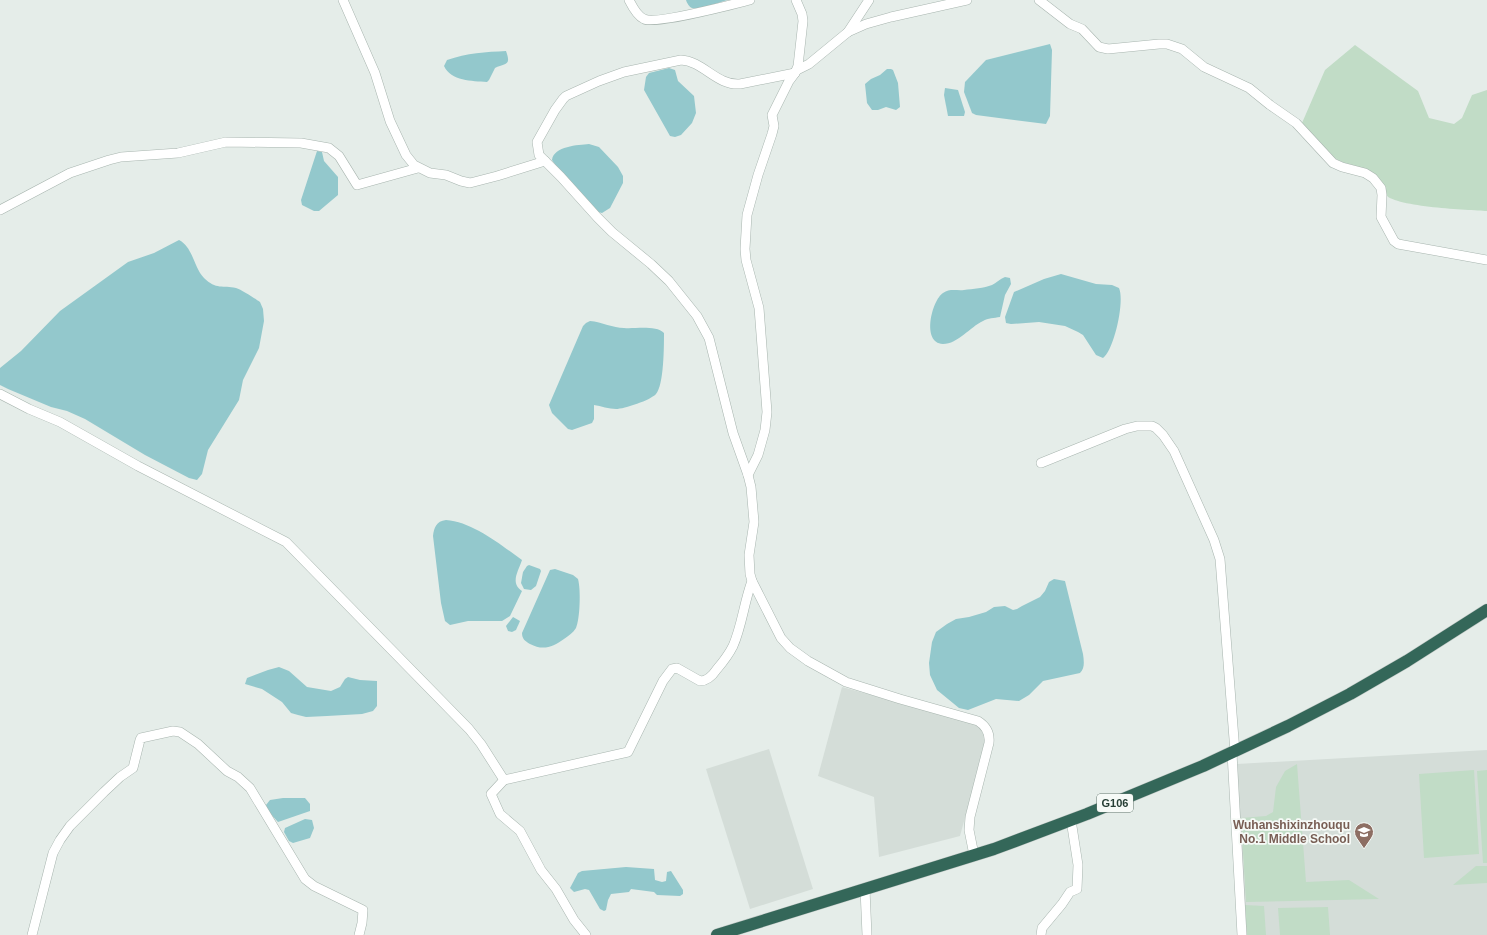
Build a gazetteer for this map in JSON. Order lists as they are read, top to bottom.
{
  "streets": {
    "highway": ["G106"]
  },
  "places": {
    "school or university": ["Wuhanshixinzhouqu No.1 Middle School"]
  }
}
